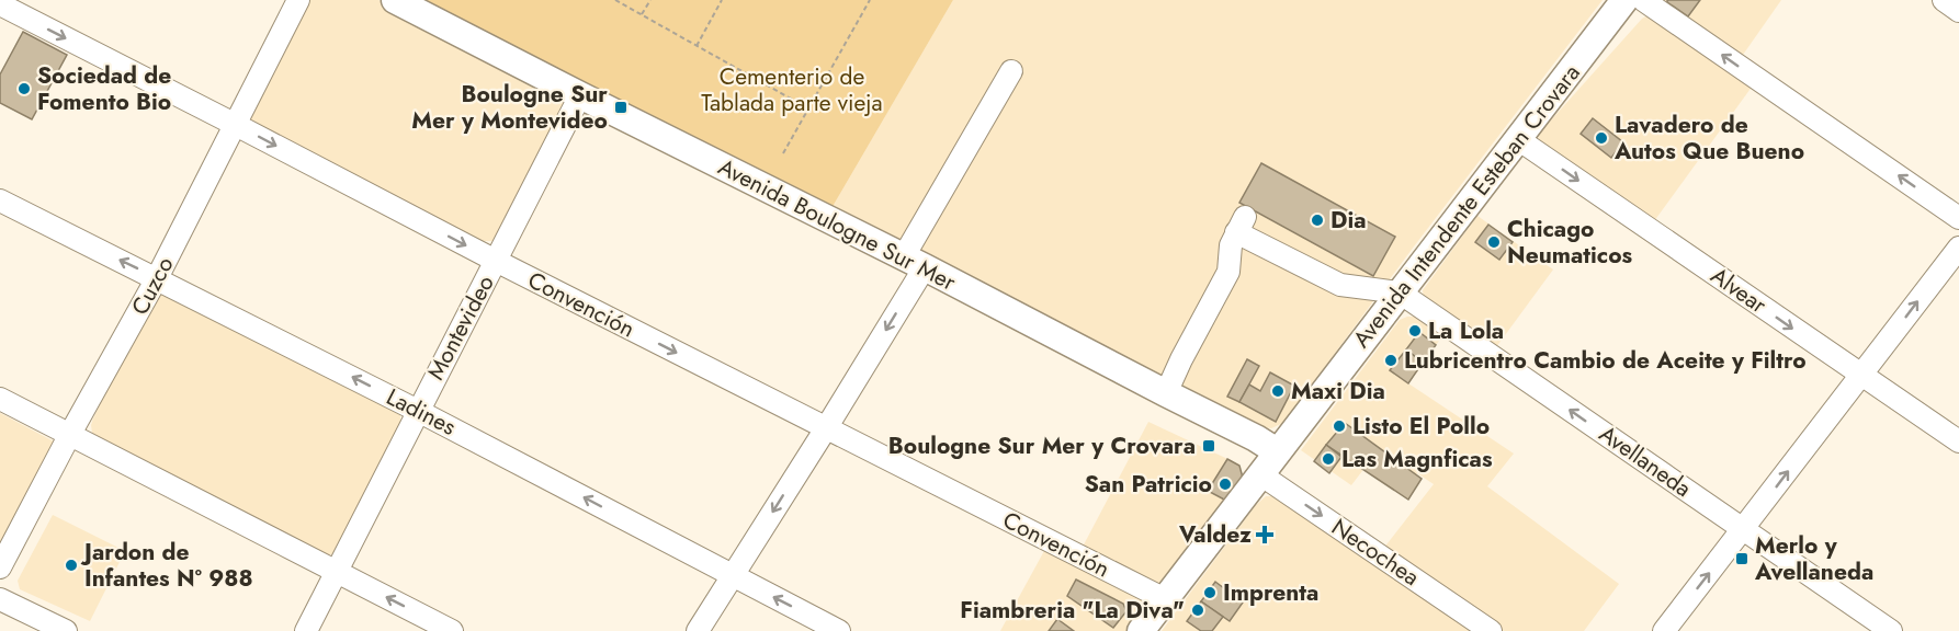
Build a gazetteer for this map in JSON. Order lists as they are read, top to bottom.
{
  "streets": {
    "main road": ["Avenida Intendente Esteban Crovara", "Avenida Boulogne Sur Mer"],
    "street": [
      "Cuzco",
      "Alvear",
      "Convención",
      "Montevideo",
      "Ladines",
      "Avellaneda",
      "Necochea"
    ]
  },
  "crossings": [
    ["Avenida Intendente Esteban Crovara", "Avenida Boulogne Sur Mer"],
    ["Avenida Intendente Esteban Crovara", "Alvear"],
    ["Avenida Intendente Esteban Crovara", "Convención"],
    ["Avenida Intendente Esteban Crovara", "Avellaneda"],
    ["Avenida Intendente Esteban Crovara", "Necochea"],
    ["Avenida Boulogne Sur Mer", "Montevideo"],
    ["Cuzco", "Convención"],
    ["Cuzco", "Ladines"],
    ["Convención", "Montevideo"],
    ["Montevideo", "Ladines"]
  ],
  "one_way": ["Convención", "Avellaneda", "Necochea"],
  "parks": ["Cementerio de Tablada parte vieja"],
  "places": {
    "other": [
      "Sociedad de Fomento Bio",
      "Lavadero de Autos Que Bueno",
      "Dia",
      "Chicago Neumaticos",
      "La Lola",
      "Lubricentro Cambio de Aceite y Filtro",
      "Maxi Dia",
      "Listo El Pollo",
      "Las Magnficas",
      "San Patricio",
      "Jardon de Infantes N° 988",
      "Imprenta",
      "Fiambreria \"La Diva\""
    ],
    "transit": ["Boulogne Sur Mer y Montevideo", "Boulogne Sur Mer y Crovara", "Merlo y Avellaneda"],
    "health": ["Valdez"]
  }
}
